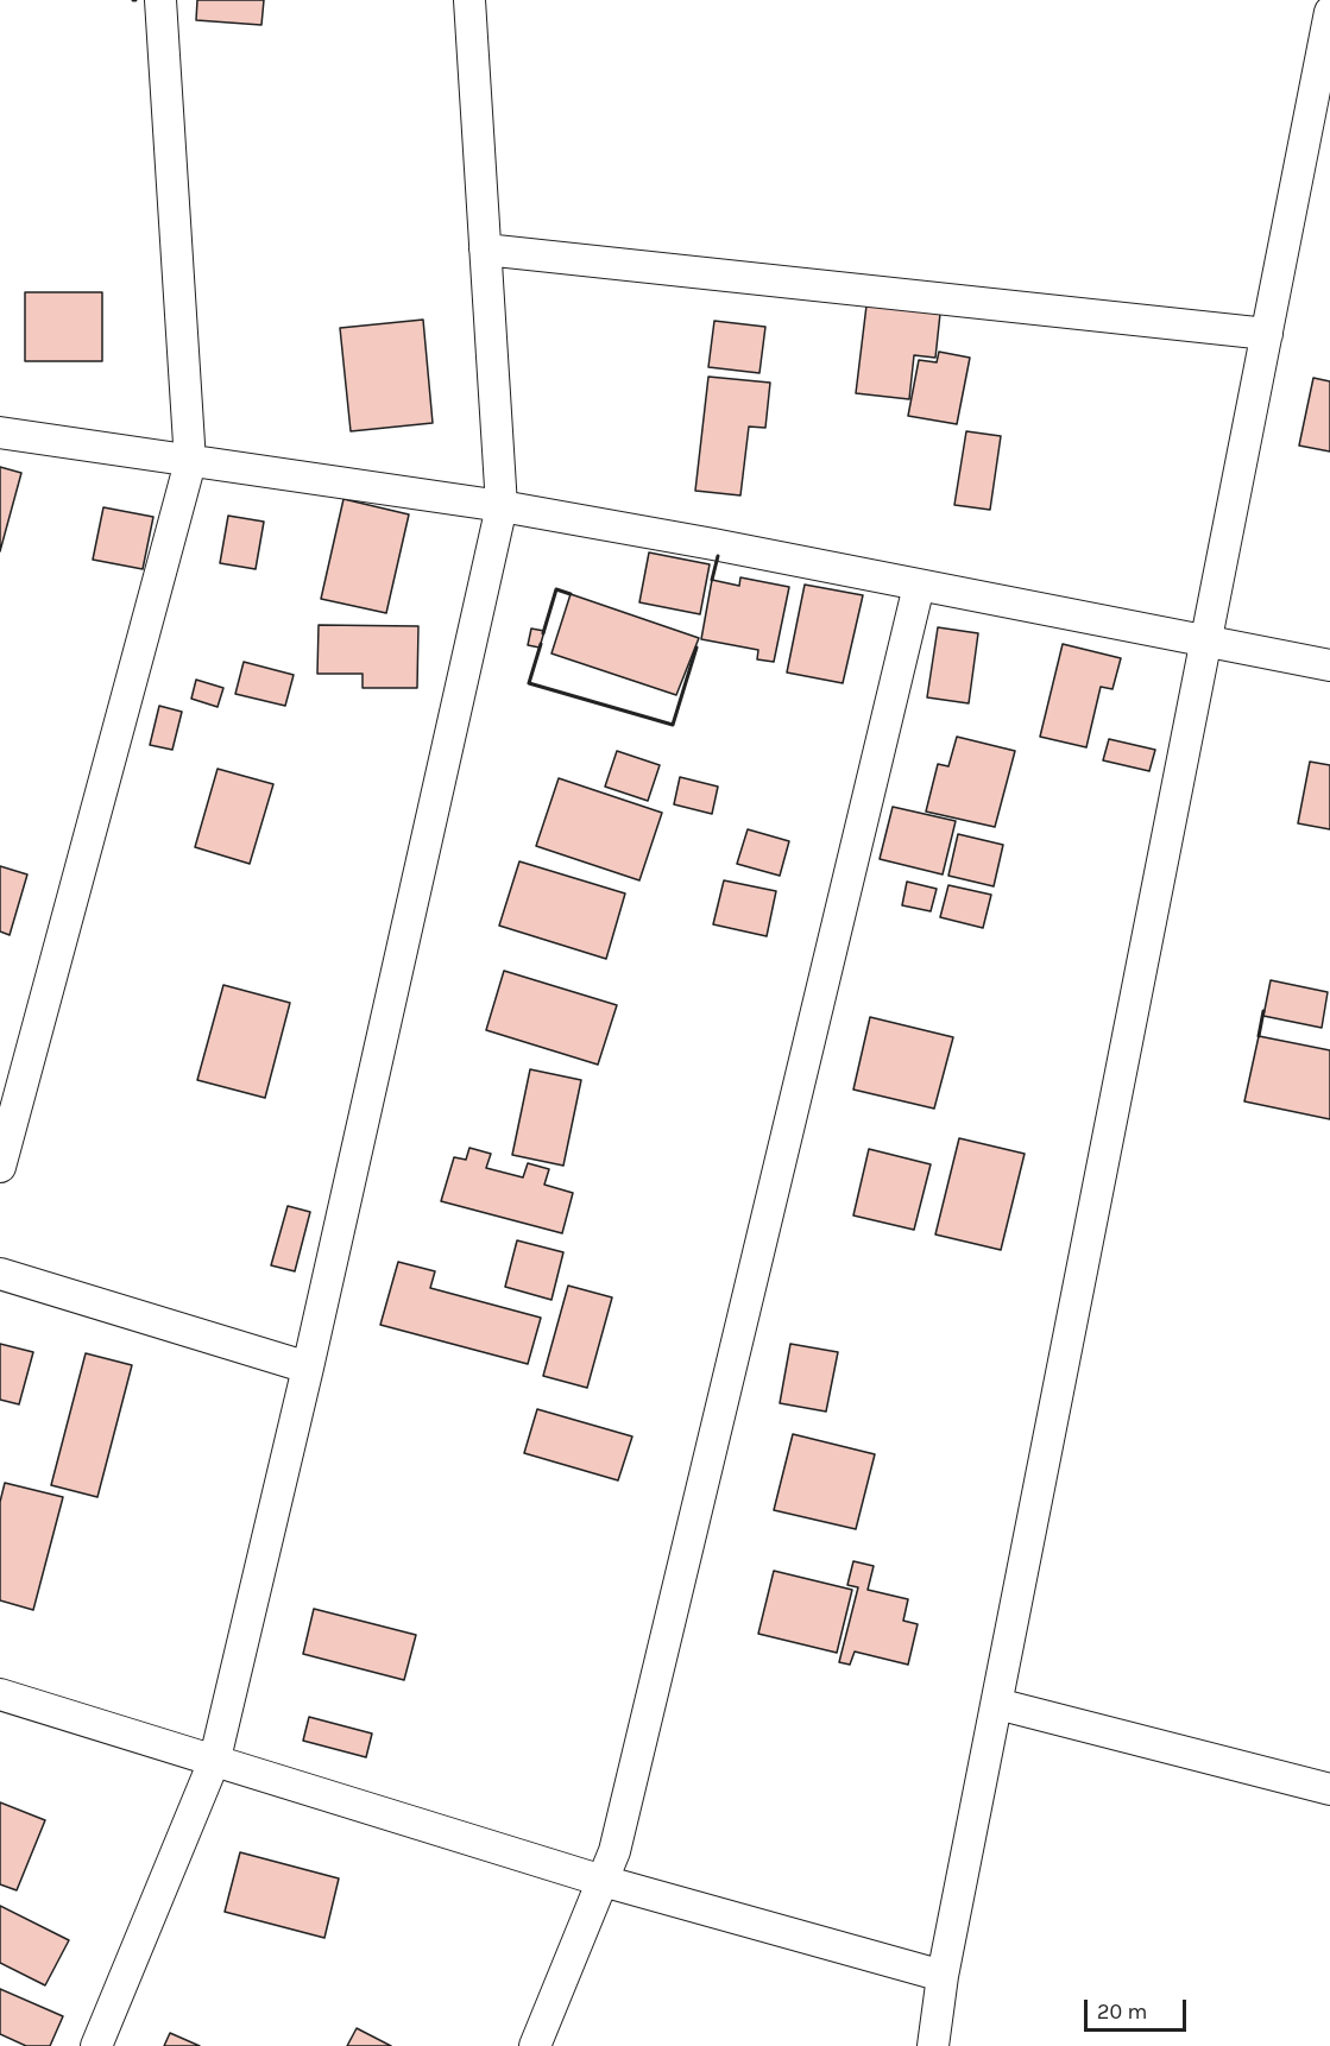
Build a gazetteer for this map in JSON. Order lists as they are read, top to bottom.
{
  "scale_bar": "20 m"
}
